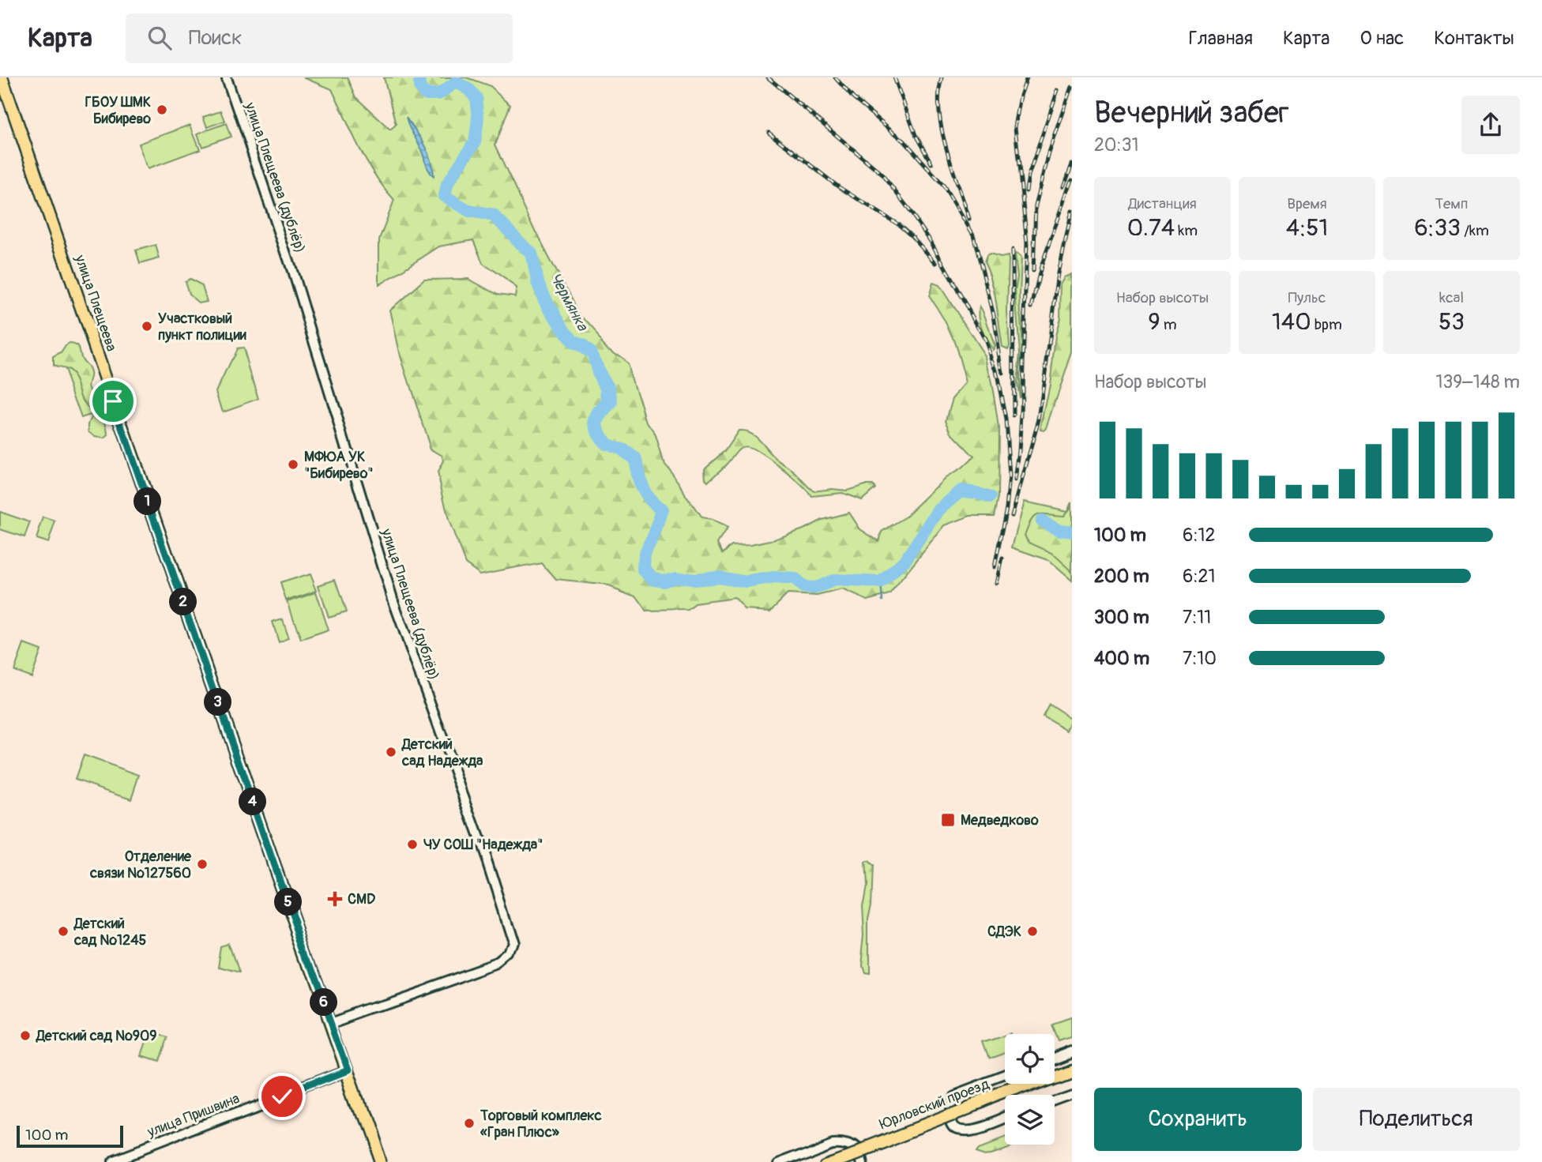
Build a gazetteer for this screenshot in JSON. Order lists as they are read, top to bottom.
{
  "streets": {
    "main road": ["улица Плещеева", "Юрловский проезд"],
    "street": ["улица Плещеева (дублёр)", "улица Пришвина"]
  },
  "crossings": [
    ["улица Плещеева (дублёр)", "улица Плещеева"],
    ["улица Плещеева", "улица Пришвина"]
  ],
  "water": ["Чермянка"],
  "places": {
    "other": [
      "ГБОУ ШМК Бибирево",
      "Участковый пункт полиции",
      "МФЮА УК \"Бибирево\"",
      "Детский сад Надежда",
      "ЧУ СОШ \"Надежда\"",
      "Отделение связи №127560",
      "Детский сад №1245",
      "СДЭК",
      "Детский сад №909",
      "Торговый комплекс «Гран Плюс»"
    ],
    "transit": ["Медведково"],
    "health": ["CMD"]
  },
  "scale_bar": "100 m",
  "page": {
    "header": "Карта",
    "search": "Поиск",
    "nav": [
      "Главная",
      "Карта",
      "О нас",
      "Контакты"
    ],
    "heading": ["Вечерний забег", "20:31"],
    "stats": [
      ["Дистанция", "0.74 km"],
      ["Время", "4:51"],
      ["Темп", "6:33 /km"],
      ["Набор высоты", "9 m"],
      ["Пульс", "140 bpm"],
      ["kcal", "53"]
    ],
    "chart": ["Набор высоты", "139–148 m"],
    "pins": [
      "1",
      "2",
      "3",
      "4",
      "5",
      "6"
    ],
    "list": [
      {
        "name": "100 m",
        "note": "6:12"
      },
      {
        "name": "200 m",
        "note": "6:21"
      },
      {
        "name": "300 m",
        "note": "7:11"
      },
      {
        "name": "400 m",
        "note": "7:10"
      }
    ],
    "buttons": ["Сохранить", "Поделиться"],
    "scale": "100 m"
  }
}
